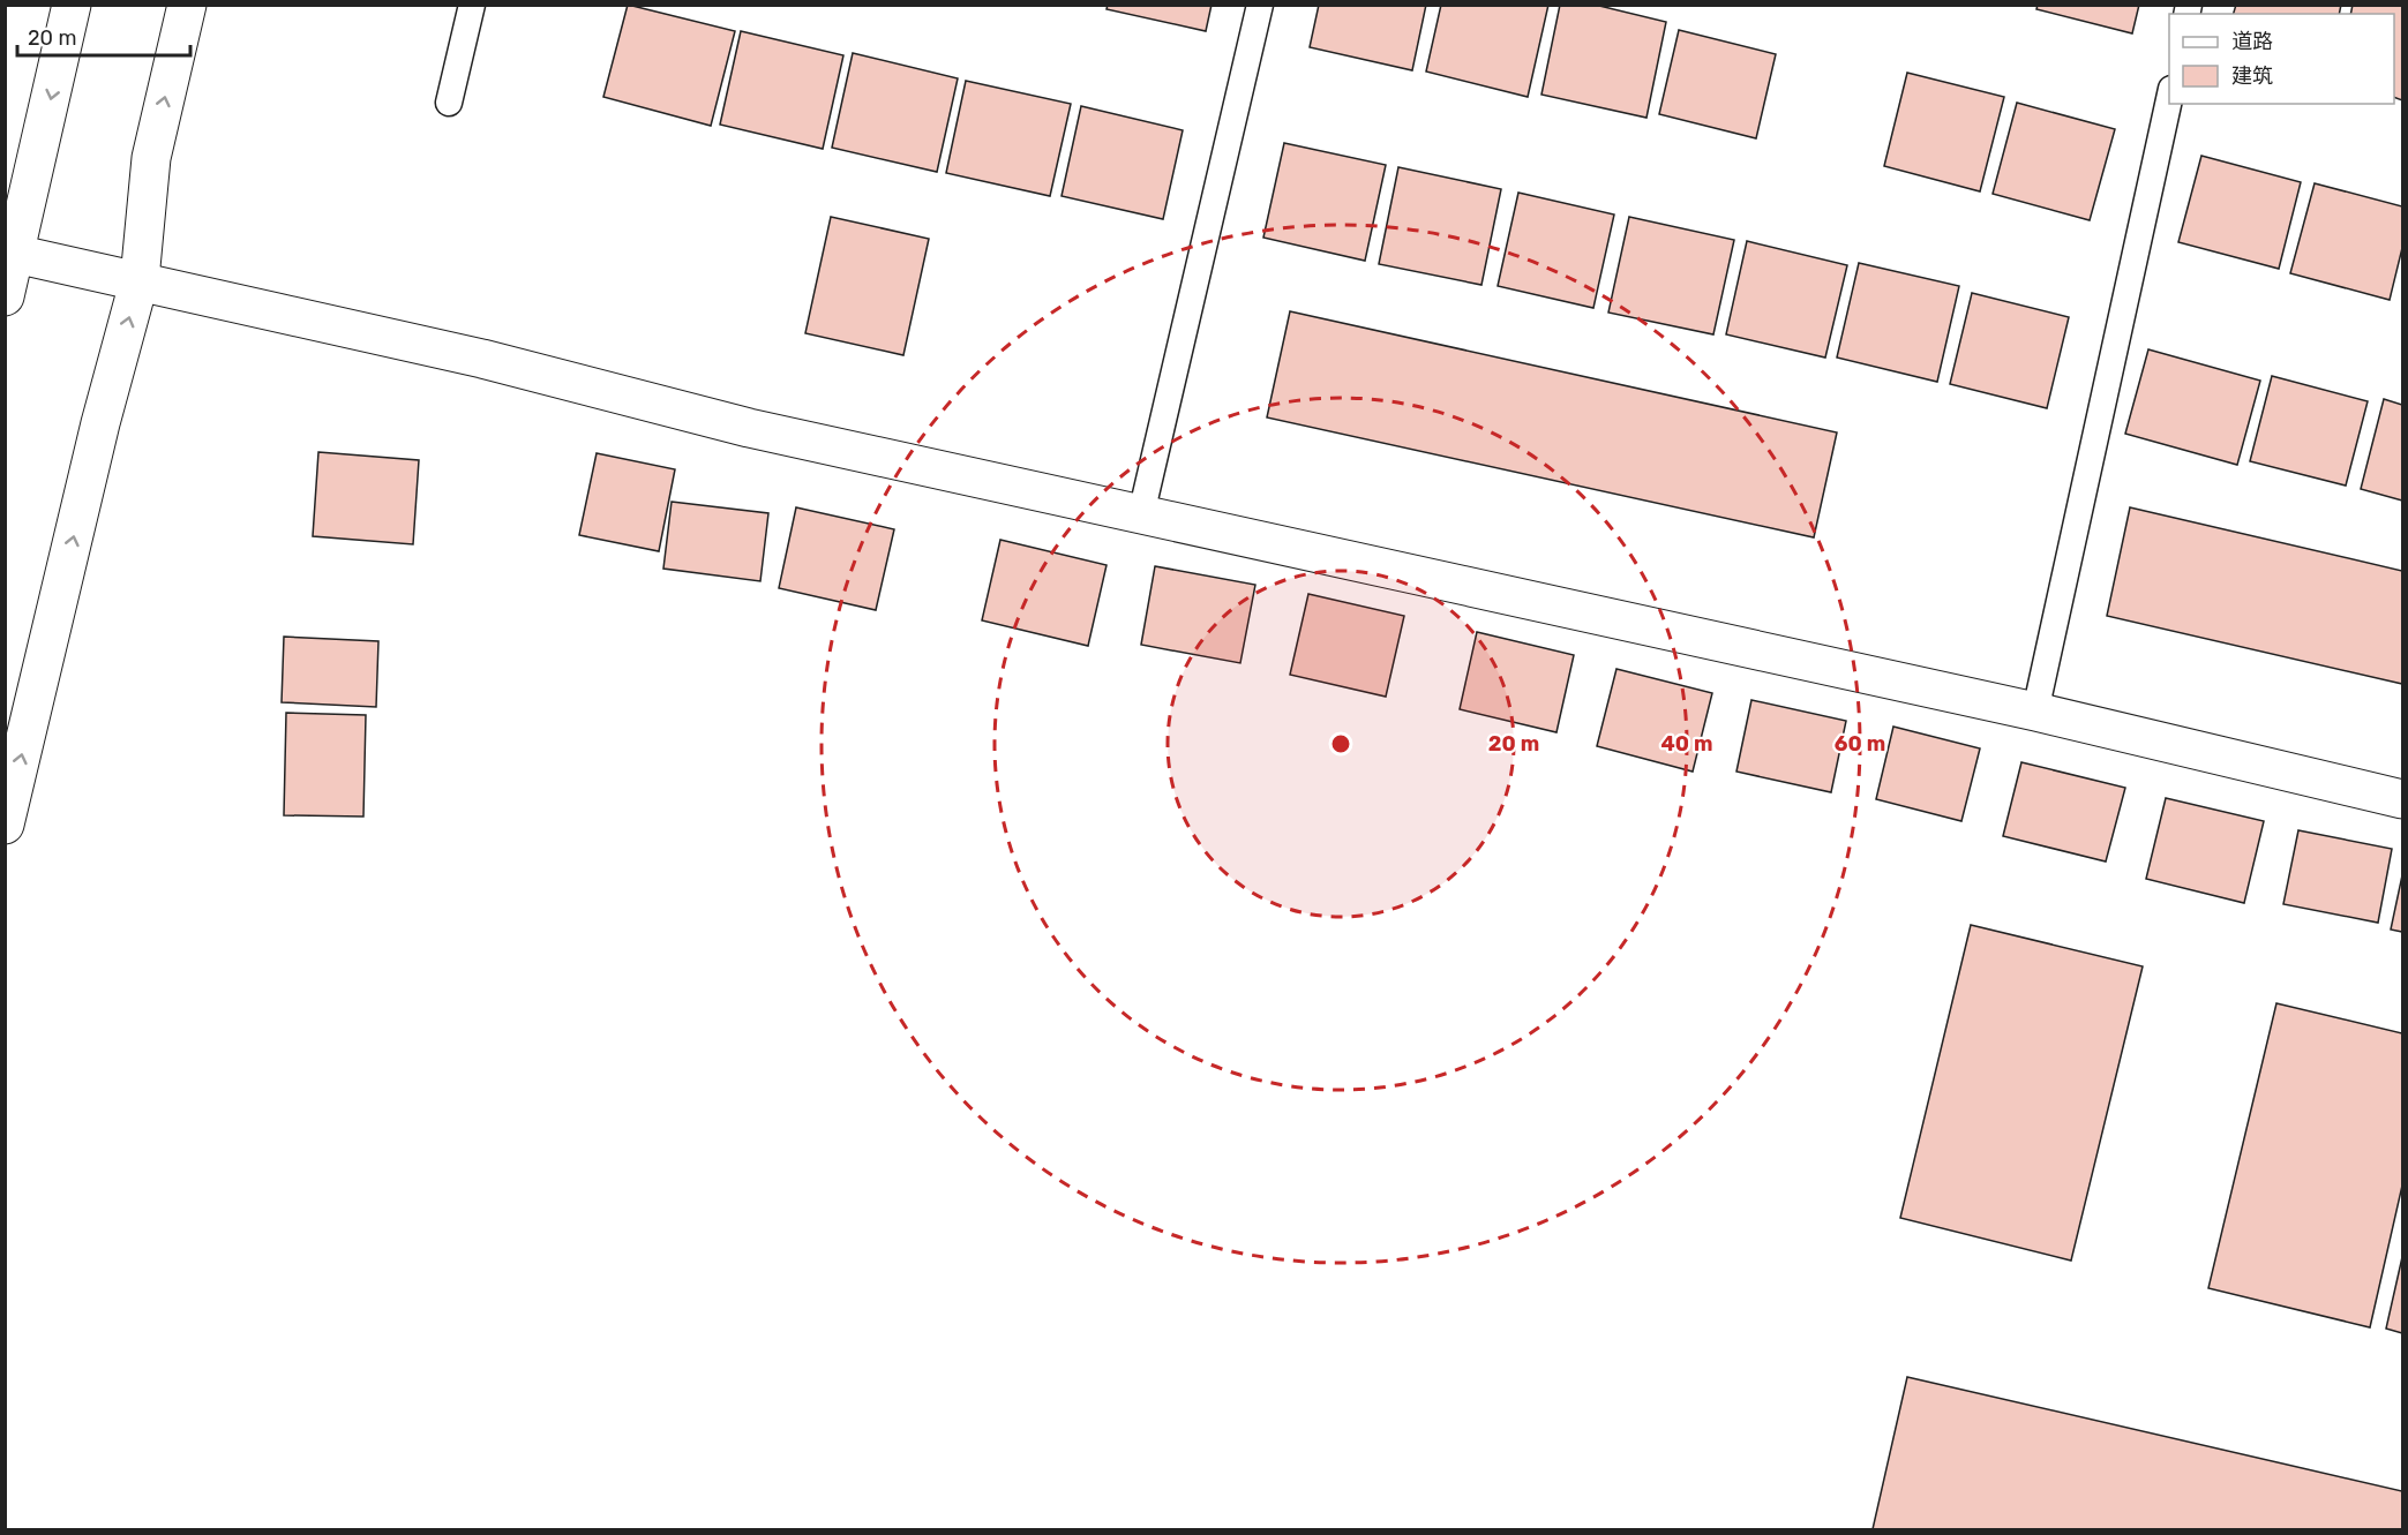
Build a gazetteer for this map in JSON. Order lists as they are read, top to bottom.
{
  "legend": ["道路", "建筑"],
  "scale_bar": "20 m",
  "rings": ["20 m", "40 m", "60 m"]
}
